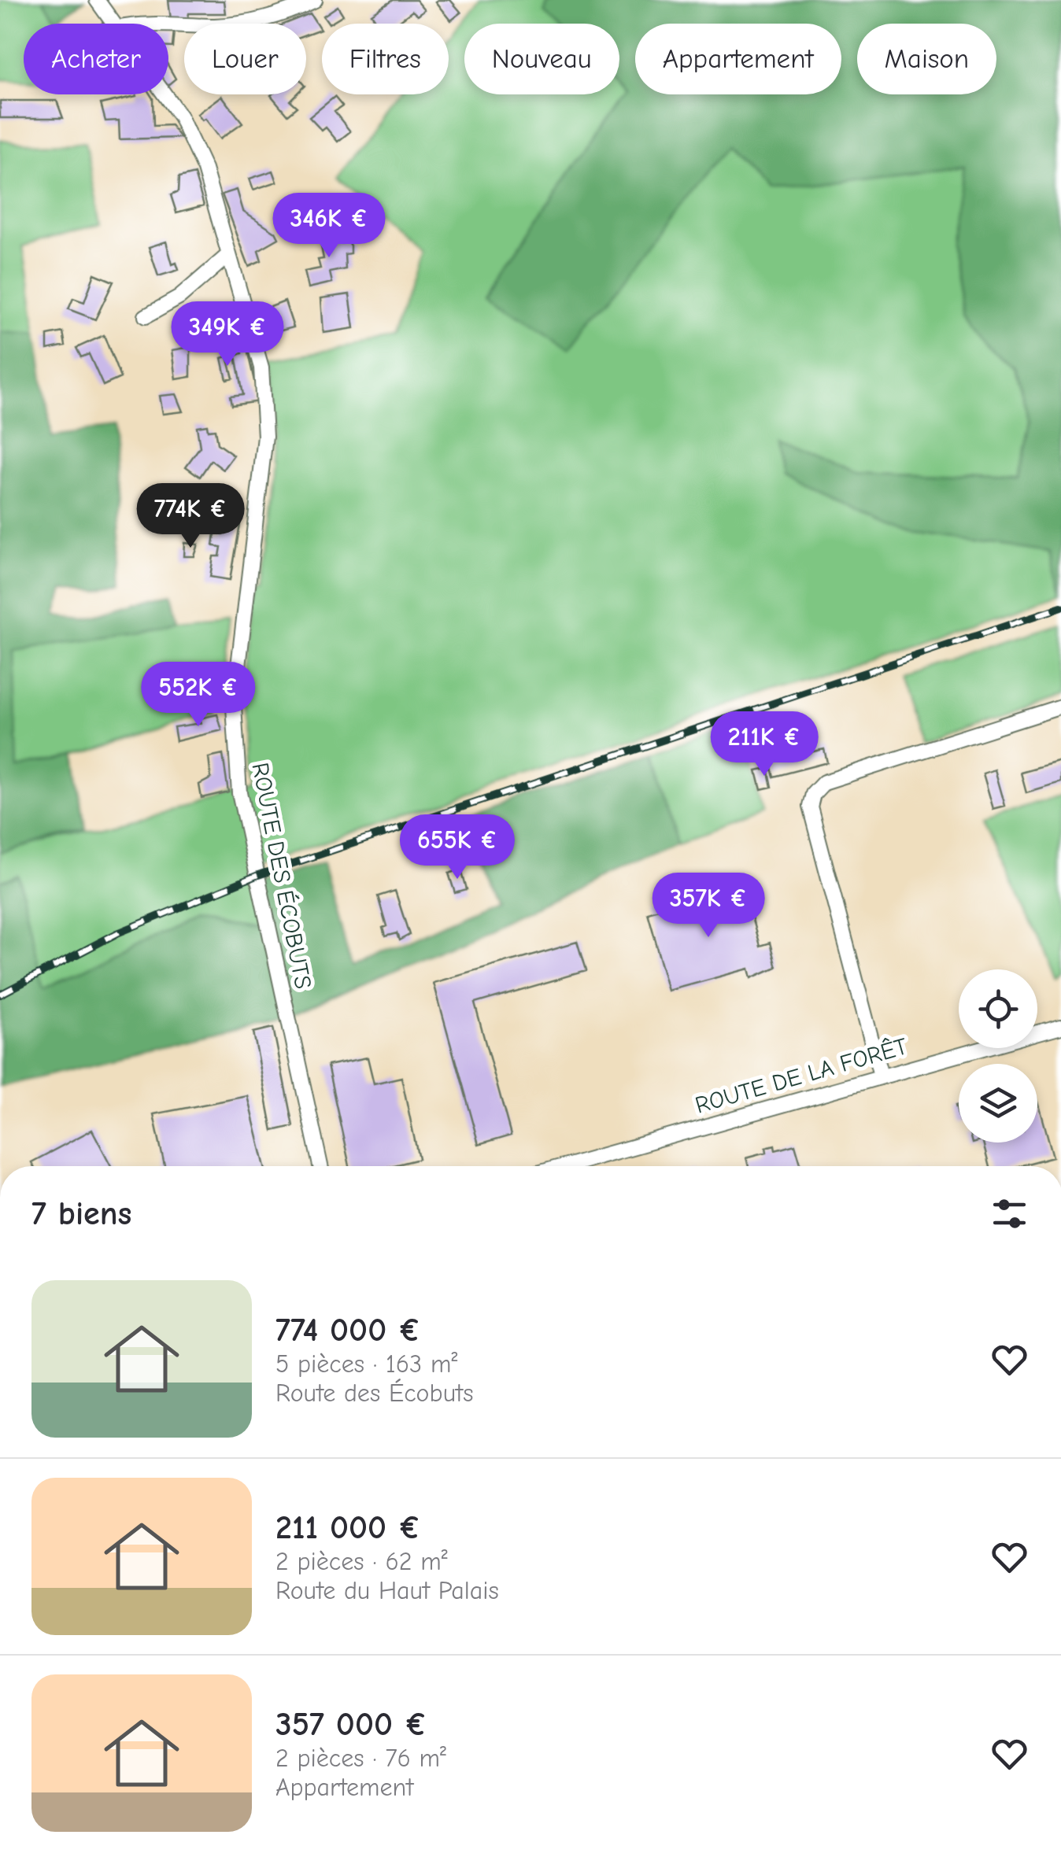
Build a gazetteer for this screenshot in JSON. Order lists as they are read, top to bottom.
{
  "streets": {
    "street": ["ROUTE DES ÉCOBUTS", "ROUTE DE LA FORÊT"]
  },
  "page": {
    "chip": [
      "Acheter",
      "Louer",
      "Filtres",
      "Nouveau",
      "Appartement",
      "Maison"
    ],
    "price": [
      "346K €",
      "349K €",
      "774K €",
      "552K €",
      "211K €",
      "655K €",
      "357K €"
    ],
    "heading": "7 biens",
    "list": [
      {
        "name": "774 000 €",
        "note": "5 pièces · 163 m² · Route des Écobuts"
      },
      {
        "name": "211 000 €",
        "note": "2 pièces · 62 m² · Route du Haut Palais"
      },
      {
        "name": "357 000 €",
        "note": "2 pièces · 76 m² · Appartement"
      }
    ]
  }
}
